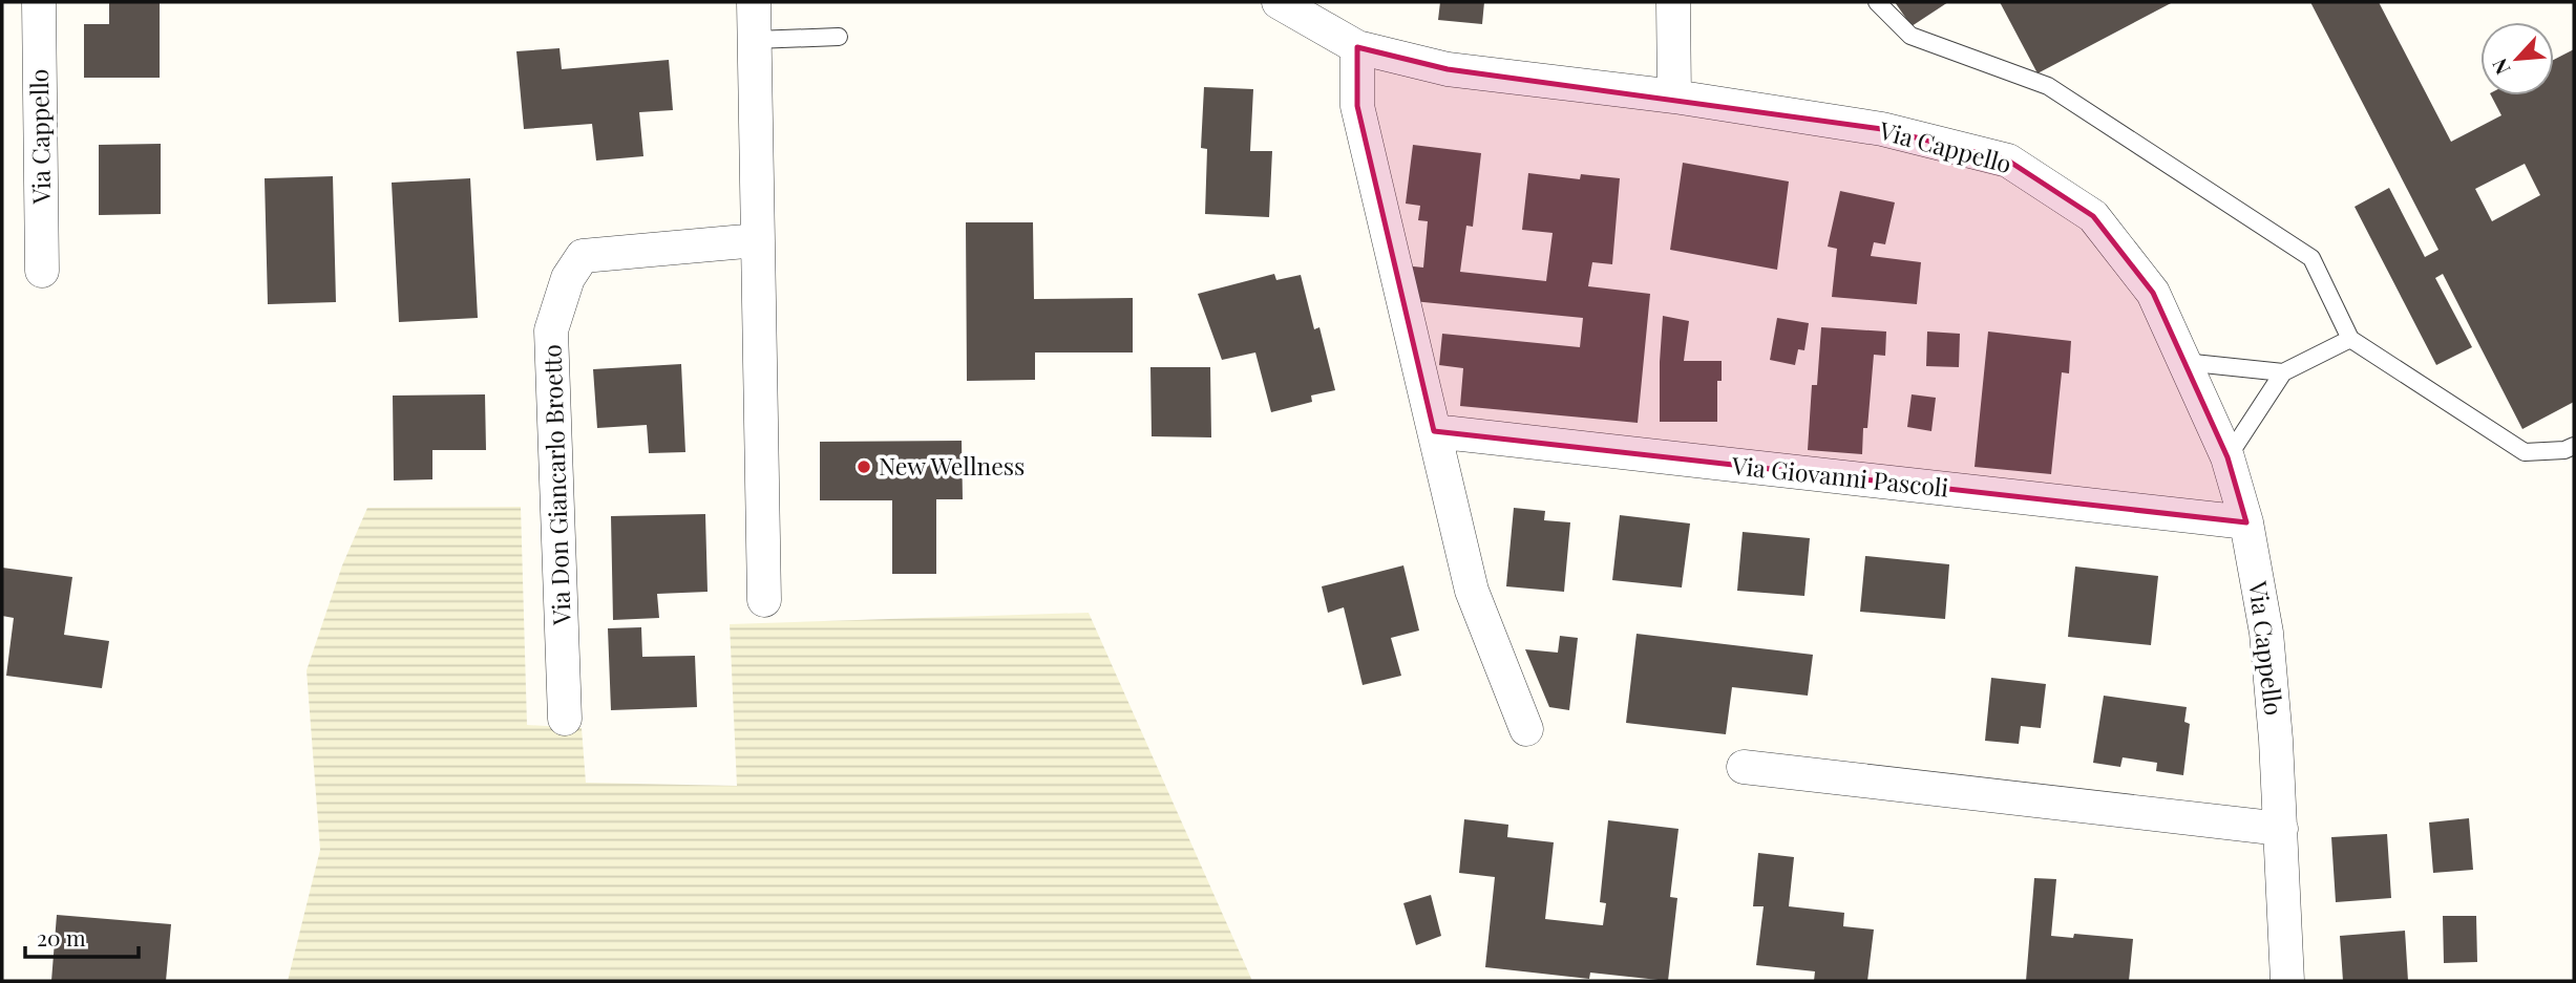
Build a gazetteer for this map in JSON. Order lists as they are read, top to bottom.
{
  "streets": {
    "street": ["Via Cappello", "Via Giovanni Pascoli", "Via Don Giancarlo Broetto"]
  },
  "crossings": [
    ["Via Cappello", "Via Giovanni Pascoli"]
  ],
  "places": ["New Wellness"],
  "scale_bar": "20 m",
  "north": "bottom left"
}
